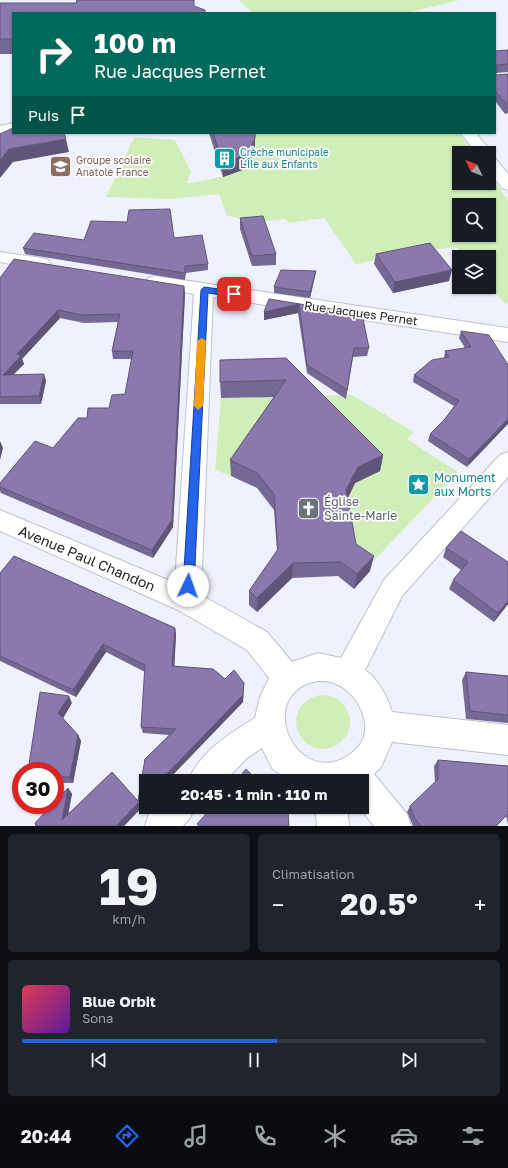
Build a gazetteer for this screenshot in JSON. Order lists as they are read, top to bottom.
{
  "streets": {
    "street": ["Rue Jacques Pernet", "Avenue Paul Chandon"]
  },
  "places": {
    "building": ["Crèche municipale L'Île aux Enfants"],
    "school or university": ["Groupe scolaire Anatole France"],
    "place": ["Monument aux Morts"],
    "church": ["Église Sainte-Marie"]
  },
  "north": "top left",
  "page": {
    "turn": ["100 m", "Rue Jacques Pernet"],
    "then": "Puis",
    "limit": "30",
    "trip": "20:45 · 1 min · 110 m",
    "tile": [
      ["19", "km/h"],
      "Climatisation"
    ],
    "heat": ["−", "20.5°", "+"],
    "song": ["Blue Orbit", "Sona"],
    "tabs": "20:44"
  }
}
